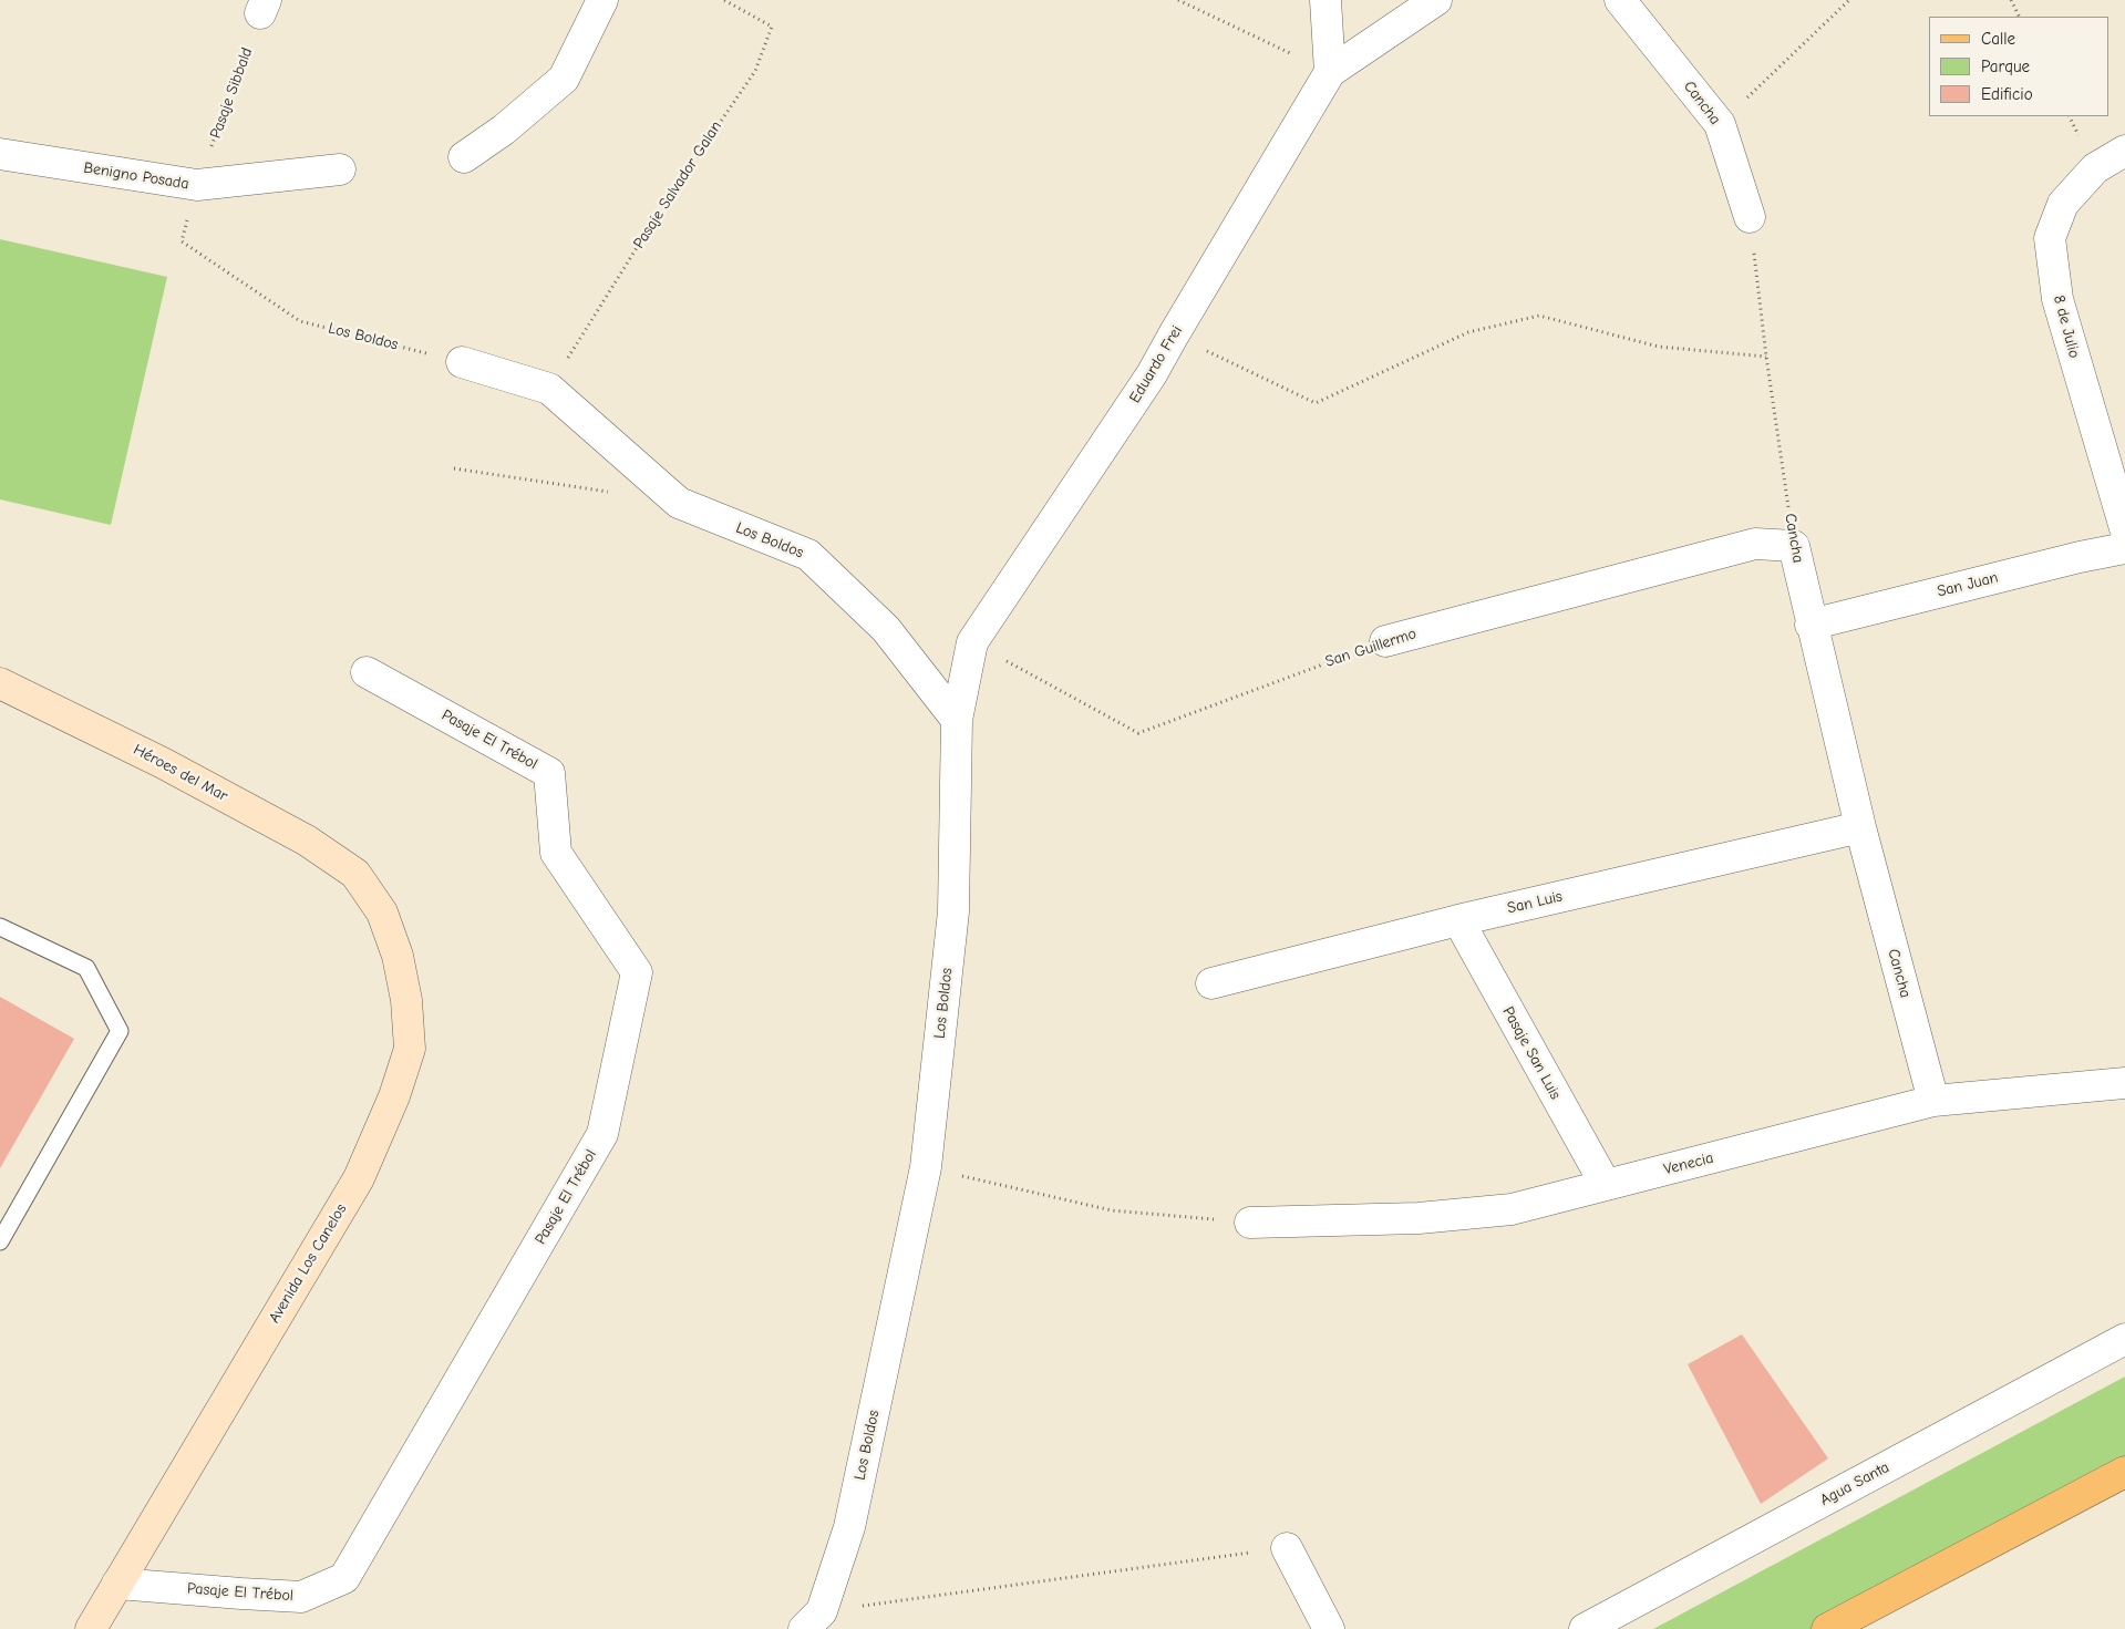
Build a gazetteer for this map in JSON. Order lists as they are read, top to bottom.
{
  "streets": {
    "street": [
      "Cancha",
      "Benigno Posada",
      "8 de Julio",
      "Los Boldos",
      "Eduardo Frei",
      "San Juan",
      "San Guillermo",
      "Pasaje El Trébol",
      "Héroes del Mar",
      "San Luis",
      "Pasaje San Luis",
      "Venecia",
      "Avenida Los Canelos",
      "Agua Santa"
    ],
    "path": ["Pasaje Sibbald", "Pasaje Salvador Galan"]
  },
  "crossings": [
    ["Pasaje Sibbald", "Benigno Posada"],
    ["Pasaje Sibbald", "Los Boldos"],
    ["Cancha", "San Juan"],
    ["Cancha", "San Guillermo"],
    ["Cancha", "San Luis"],
    ["Cancha", "Venecia"],
    ["Benigno Posada", "Los Boldos"],
    ["Pasaje Salvador Galan", "Los Boldos"],
    ["Los Boldos", "Eduardo Frei"],
    ["Eduardo Frei", "San Guillermo"],
    ["Pasaje El Trébol", "Avenida Los Canelos"],
    ["Héroes del Mar", "Avenida Los Canelos"],
    ["San Luis", "Pasaje San Luis"],
    ["Pasaje San Luis", "Venecia"]
  ],
  "legend": ["Calle", "Parque", "Edificio"]
}
